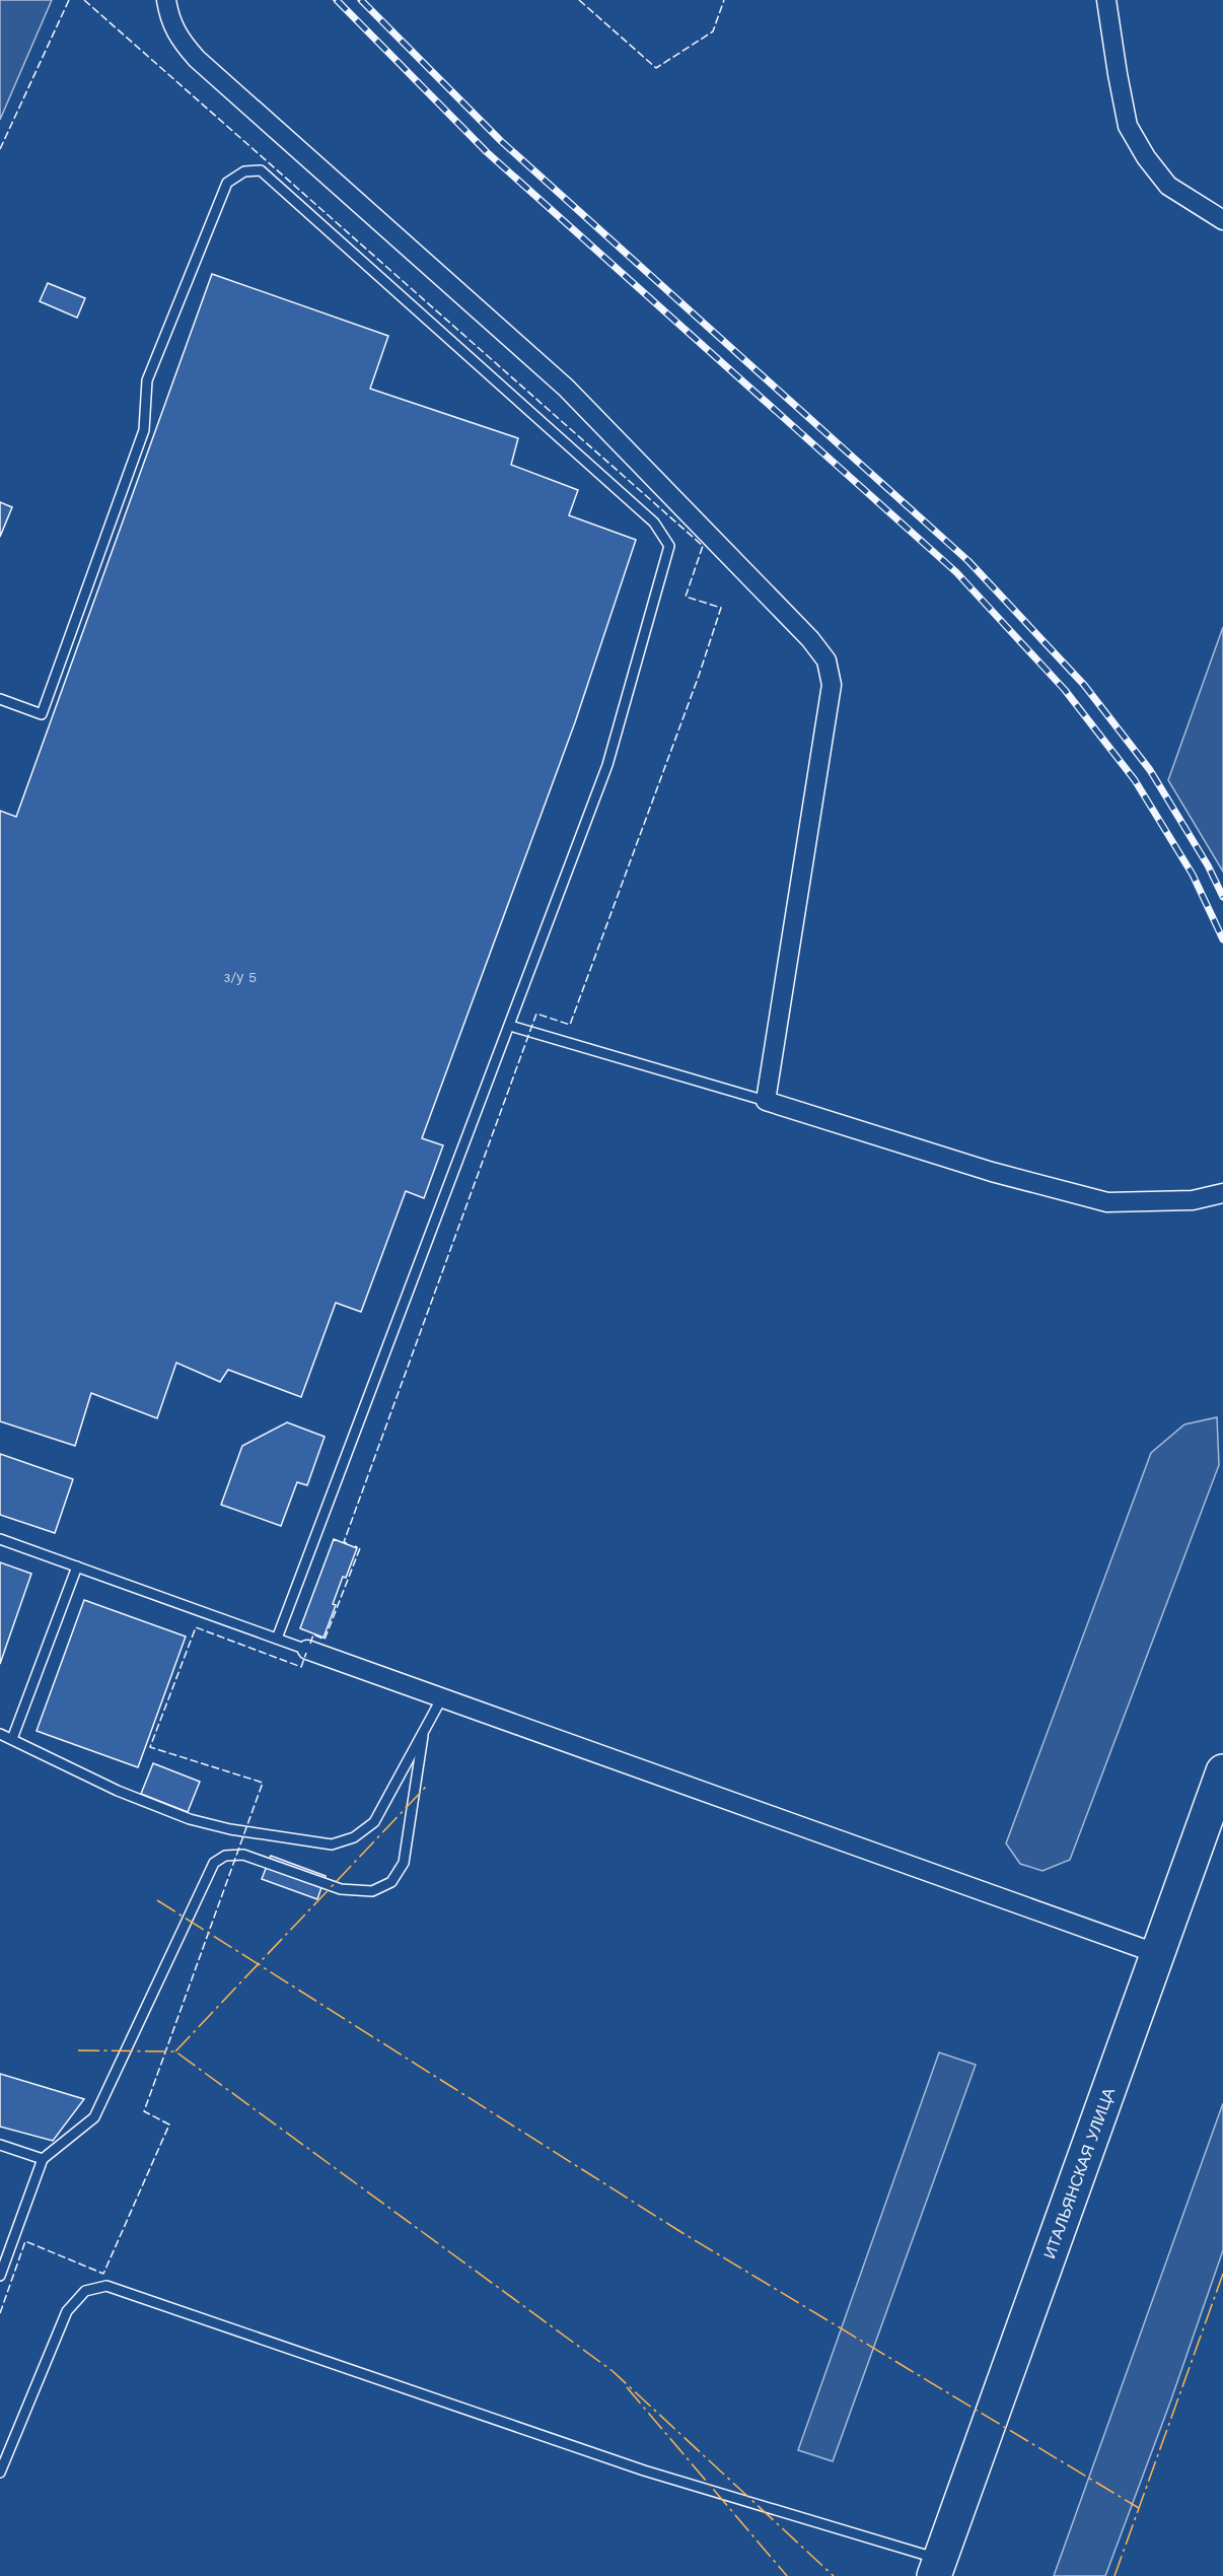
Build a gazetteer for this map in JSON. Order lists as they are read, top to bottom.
{
  "streets": {
    "highway": ["ИТАЛЬЯНСКАЯ УЛИЦА"]
  },
  "house_numbers": ["з/у 5"]
}
